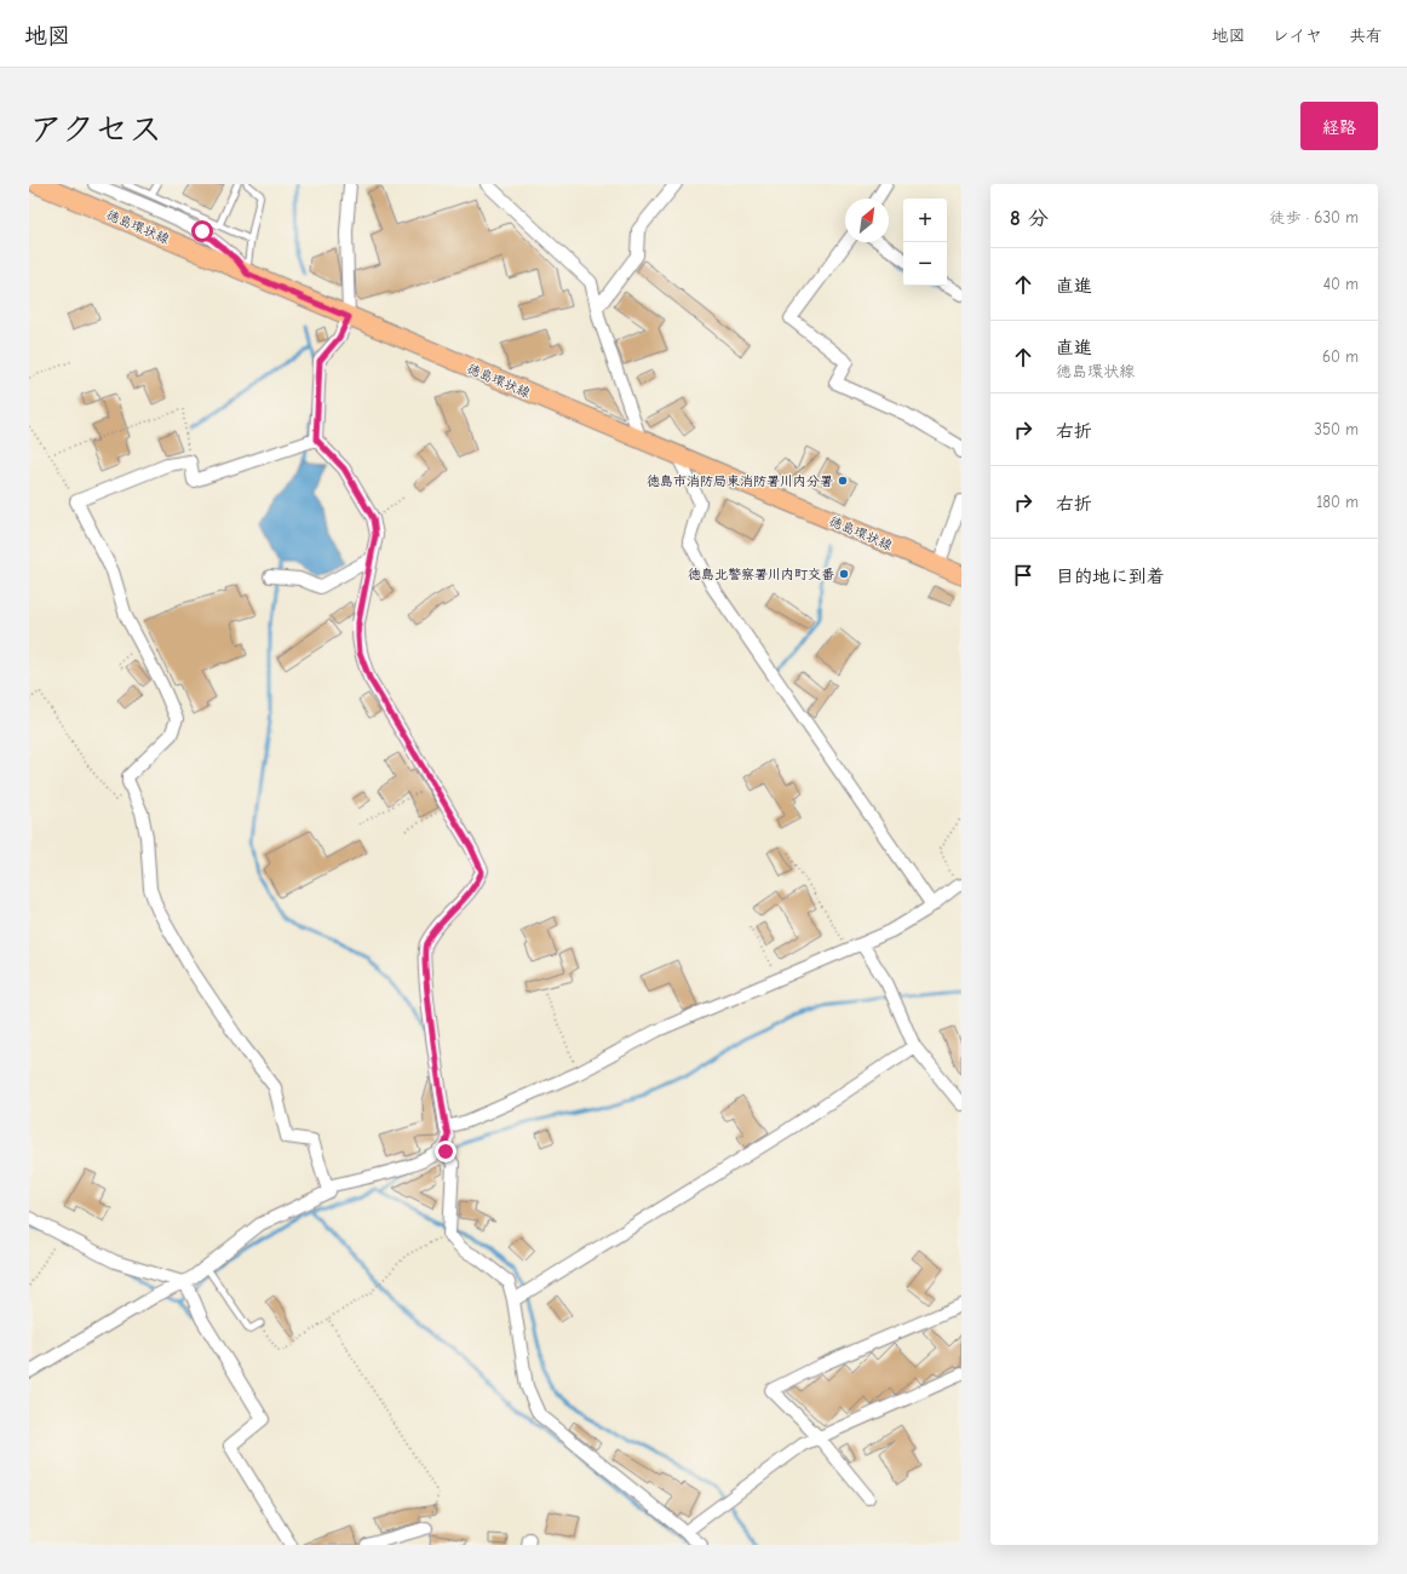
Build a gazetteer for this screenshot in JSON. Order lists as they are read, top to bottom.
{
  "streets": {
    "main road": ["徳島環状線"]
  },
  "places": ["徳島市消防局東消防署川内分署", "徳島北警察署川内町交番"],
  "north": "top right",
  "page": {
    "header": "地図",
    "nav": ["地図", "レイヤ", "共有"],
    "title": "アクセス",
    "buttons": "経路",
    "heading": ["8 分", "徒歩 · 630 m"],
    "map_buttons": ["+", "−"],
    "list": [
      ["直進", "40 m"],
      ["直進", "徳島環状線", "60 m"],
      ["右折", "350 m"],
      ["右折", "180 m"],
      "目的地に到着"
    ]
  }
}
